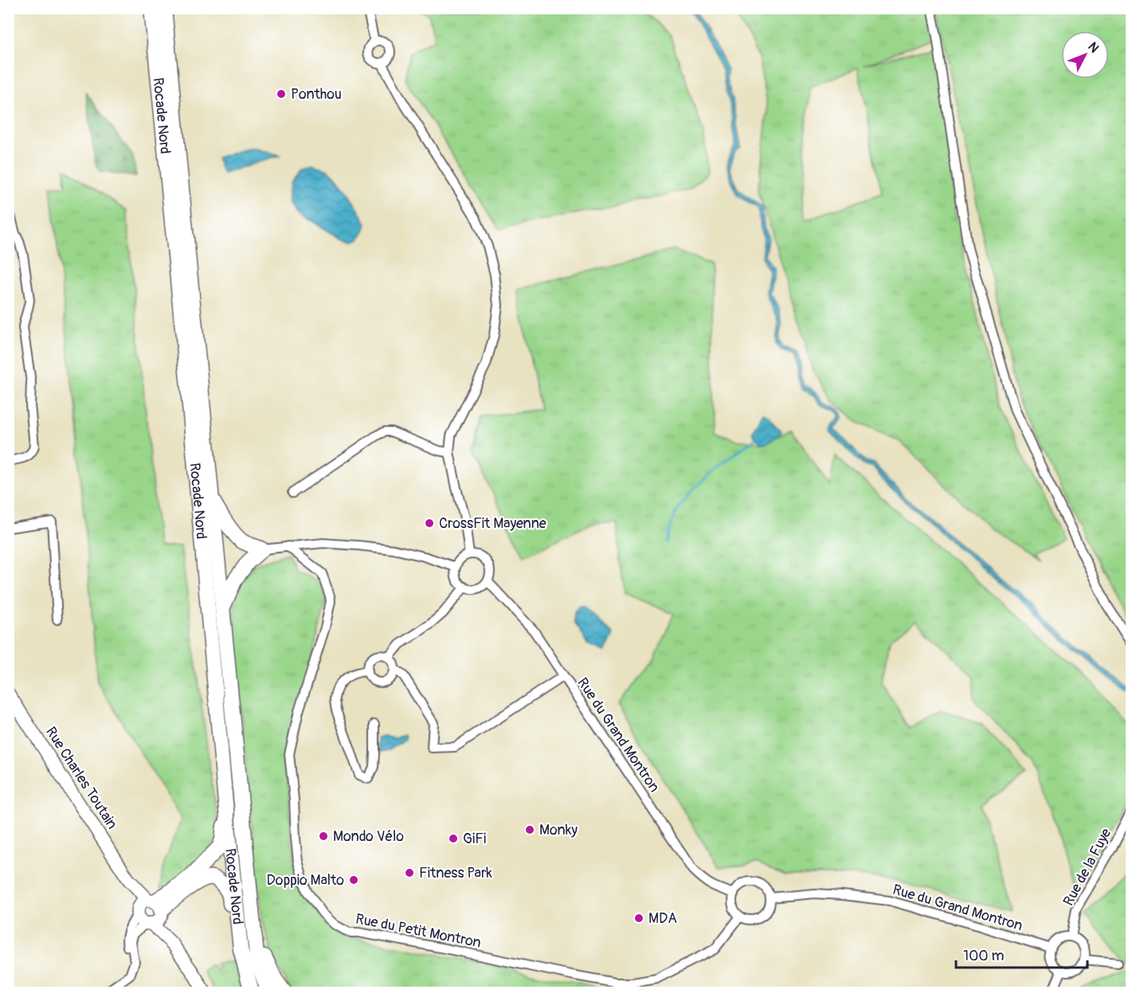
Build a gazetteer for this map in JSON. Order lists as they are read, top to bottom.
{
  "streets": {
    "main road": ["Rocade Nord"],
    "street": [
      "Rue du Grand Montron",
      "Rue Charles Toutain",
      "Rue de la Fuye",
      "Rue du Petit Montron"
    ]
  },
  "crossings": [
    ["Rue du Grand Montron", "Rue de la Fuye"],
    ["Rue du Grand Montron", "Rue du Petit Montron"]
  ],
  "places": [
    "Ponthou",
    "CrossFit Mayenne",
    "Monky",
    "Mondo Vélo",
    "GiFi",
    "Fitness Park",
    "Doppio Malto",
    "MDA"
  ],
  "scale_bar": "100 m",
  "north": "top right"
}
